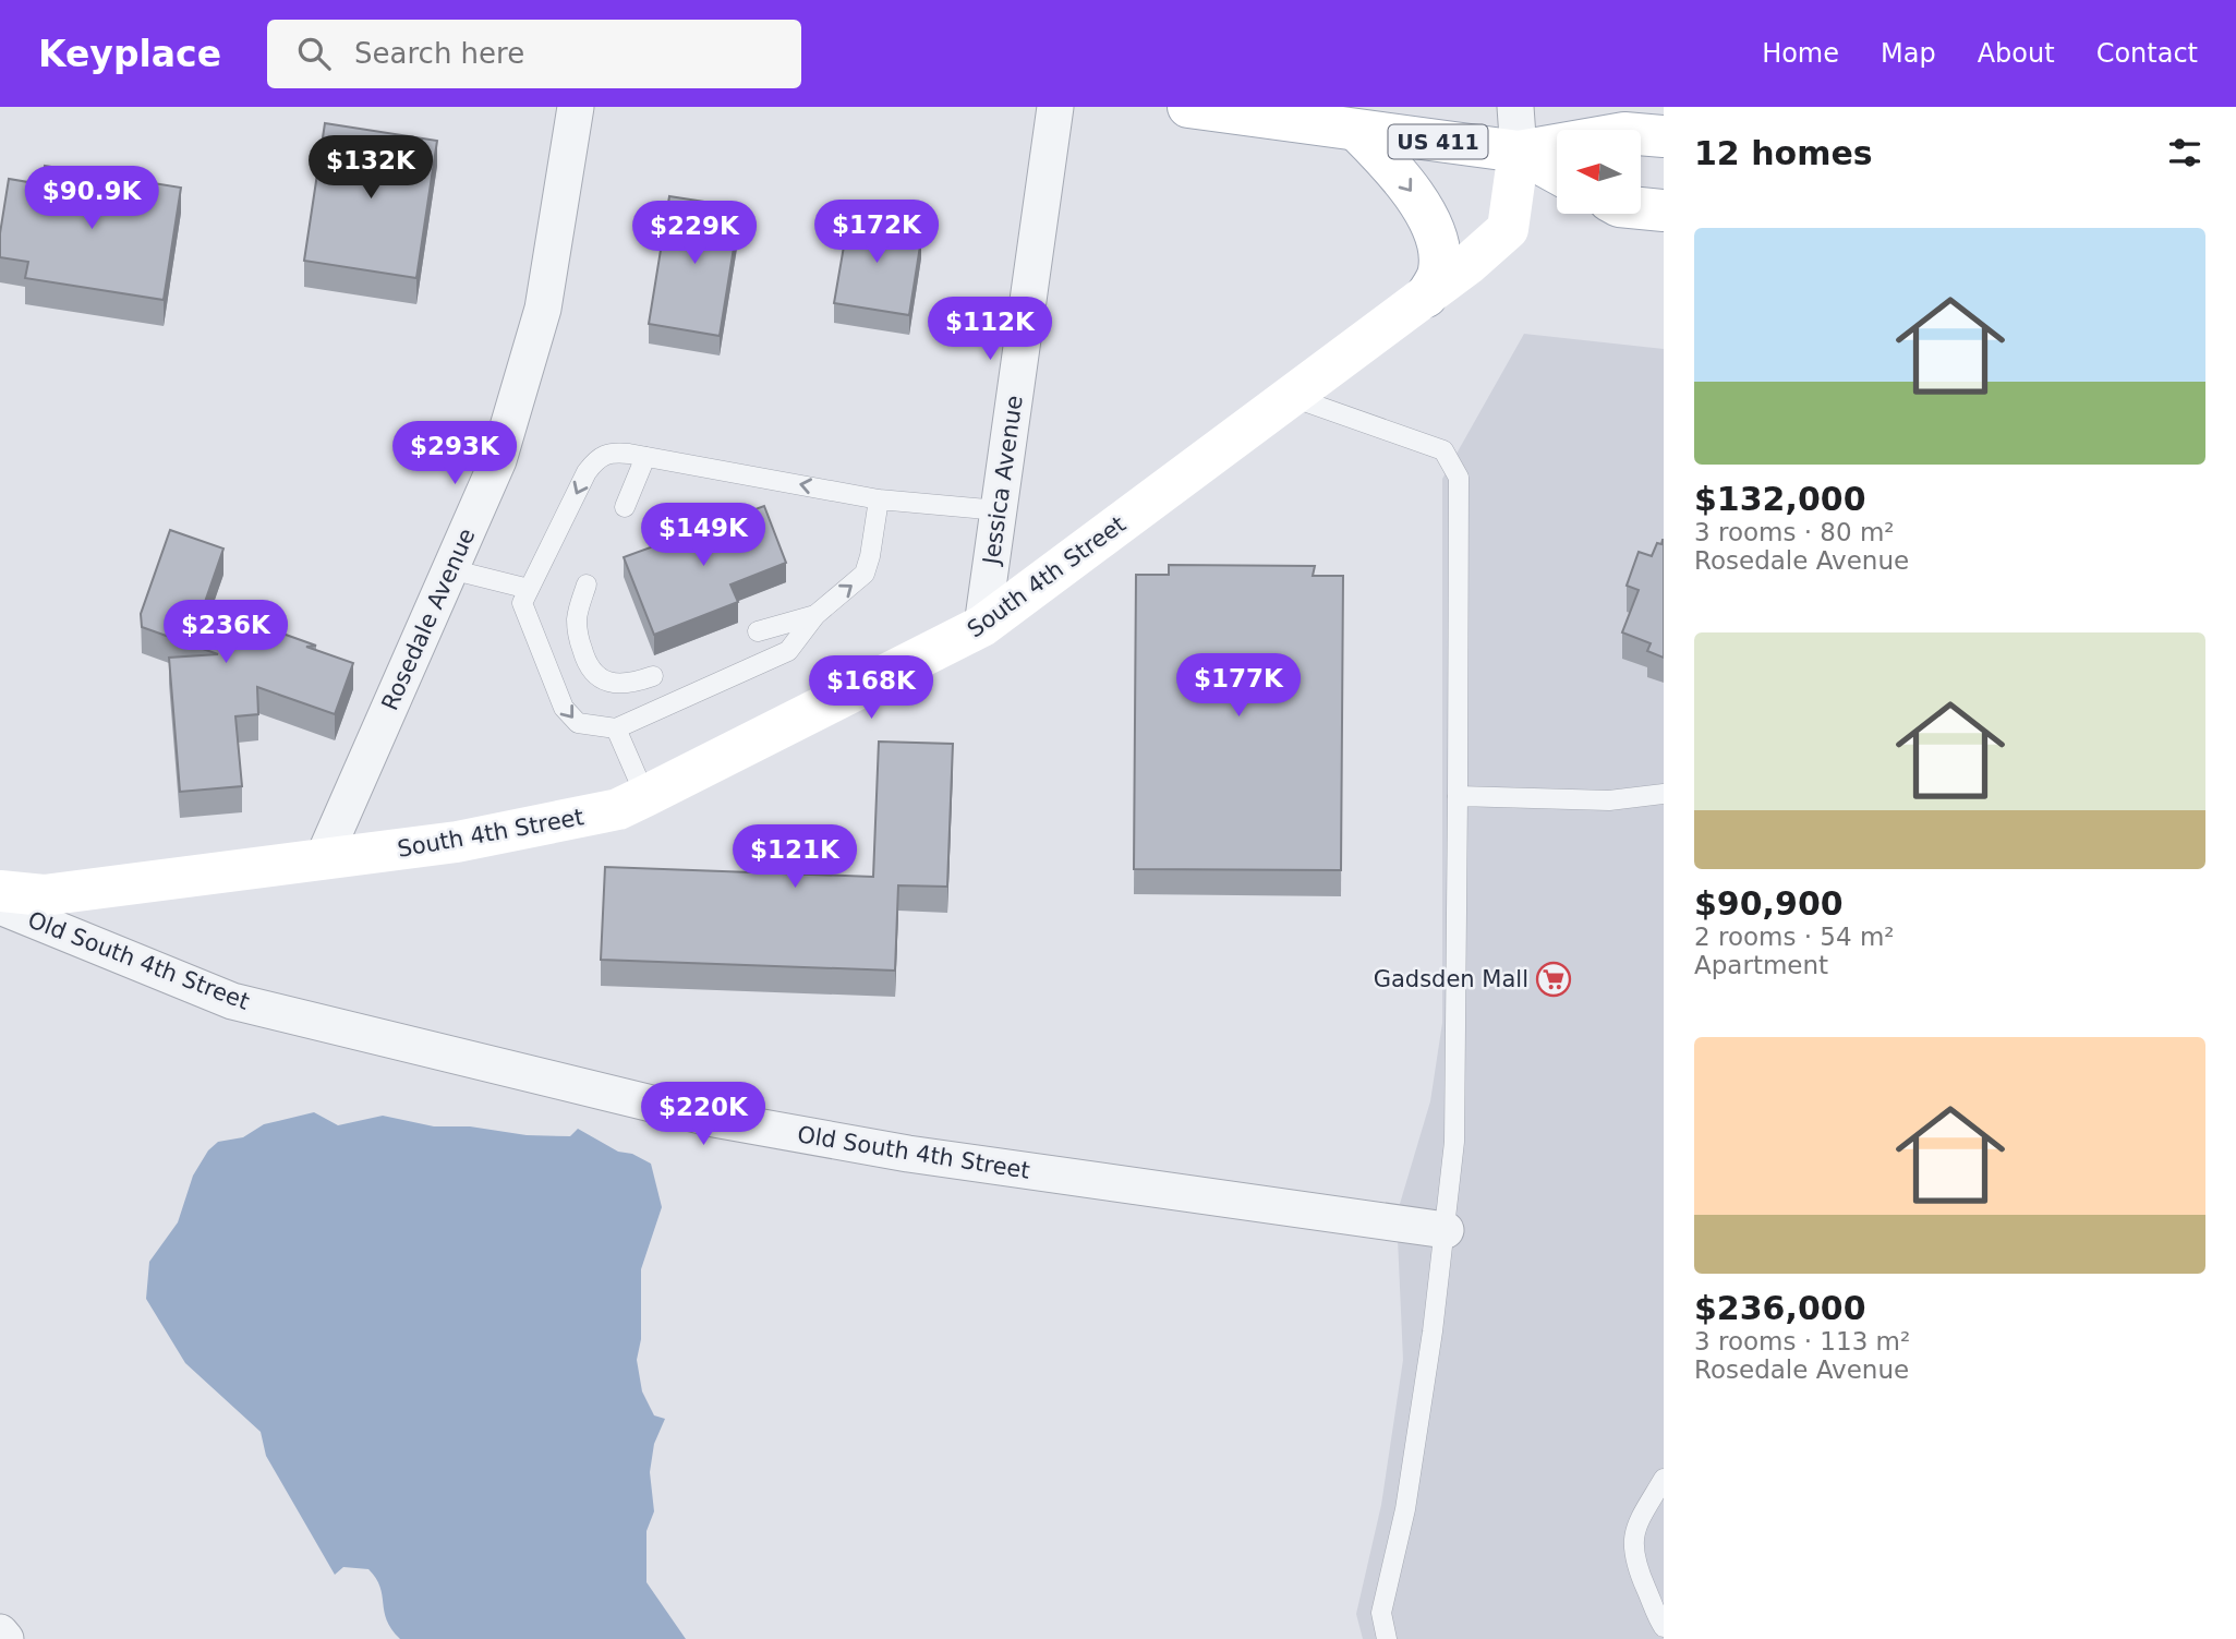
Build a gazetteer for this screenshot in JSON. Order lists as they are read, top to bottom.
{
  "streets": {
    "street": [
      "US 411",
      "Jessica Avenue",
      "South 4th Street",
      "Rosedale Avenue",
      "Old South 4th Street"
    ]
  },
  "crossings": [
    ["US 411", "South 4th Street"],
    ["Jessica Avenue", "South 4th Street"],
    ["South 4th Street", "Rosedale Avenue"]
  ],
  "places": {
    "supermarket": ["Gadsden Mall"]
  },
  "north": "left",
  "page": {
    "header": "Keyplace",
    "search": "Search here",
    "nav": [
      "Home",
      "Map",
      "About",
      "Contact"
    ],
    "heading": "12 homes",
    "price": [
      "$132K",
      "$90.9K",
      "$172K",
      "$229K",
      "$112K",
      "$293K",
      "$149K",
      "$236K",
      "$177K",
      "$168K",
      "$121K",
      "$220K"
    ],
    "list": [
      {
        "name": "$132,000",
        "note": "3 rooms · 80 m² · Rosedale Avenue"
      },
      {
        "name": "$90,900",
        "note": "2 rooms · 54 m² · Apartment"
      },
      {
        "name": "$236,000",
        "note": "3 rooms · 113 m² · Rosedale Avenue"
      }
    ]
  }
}
